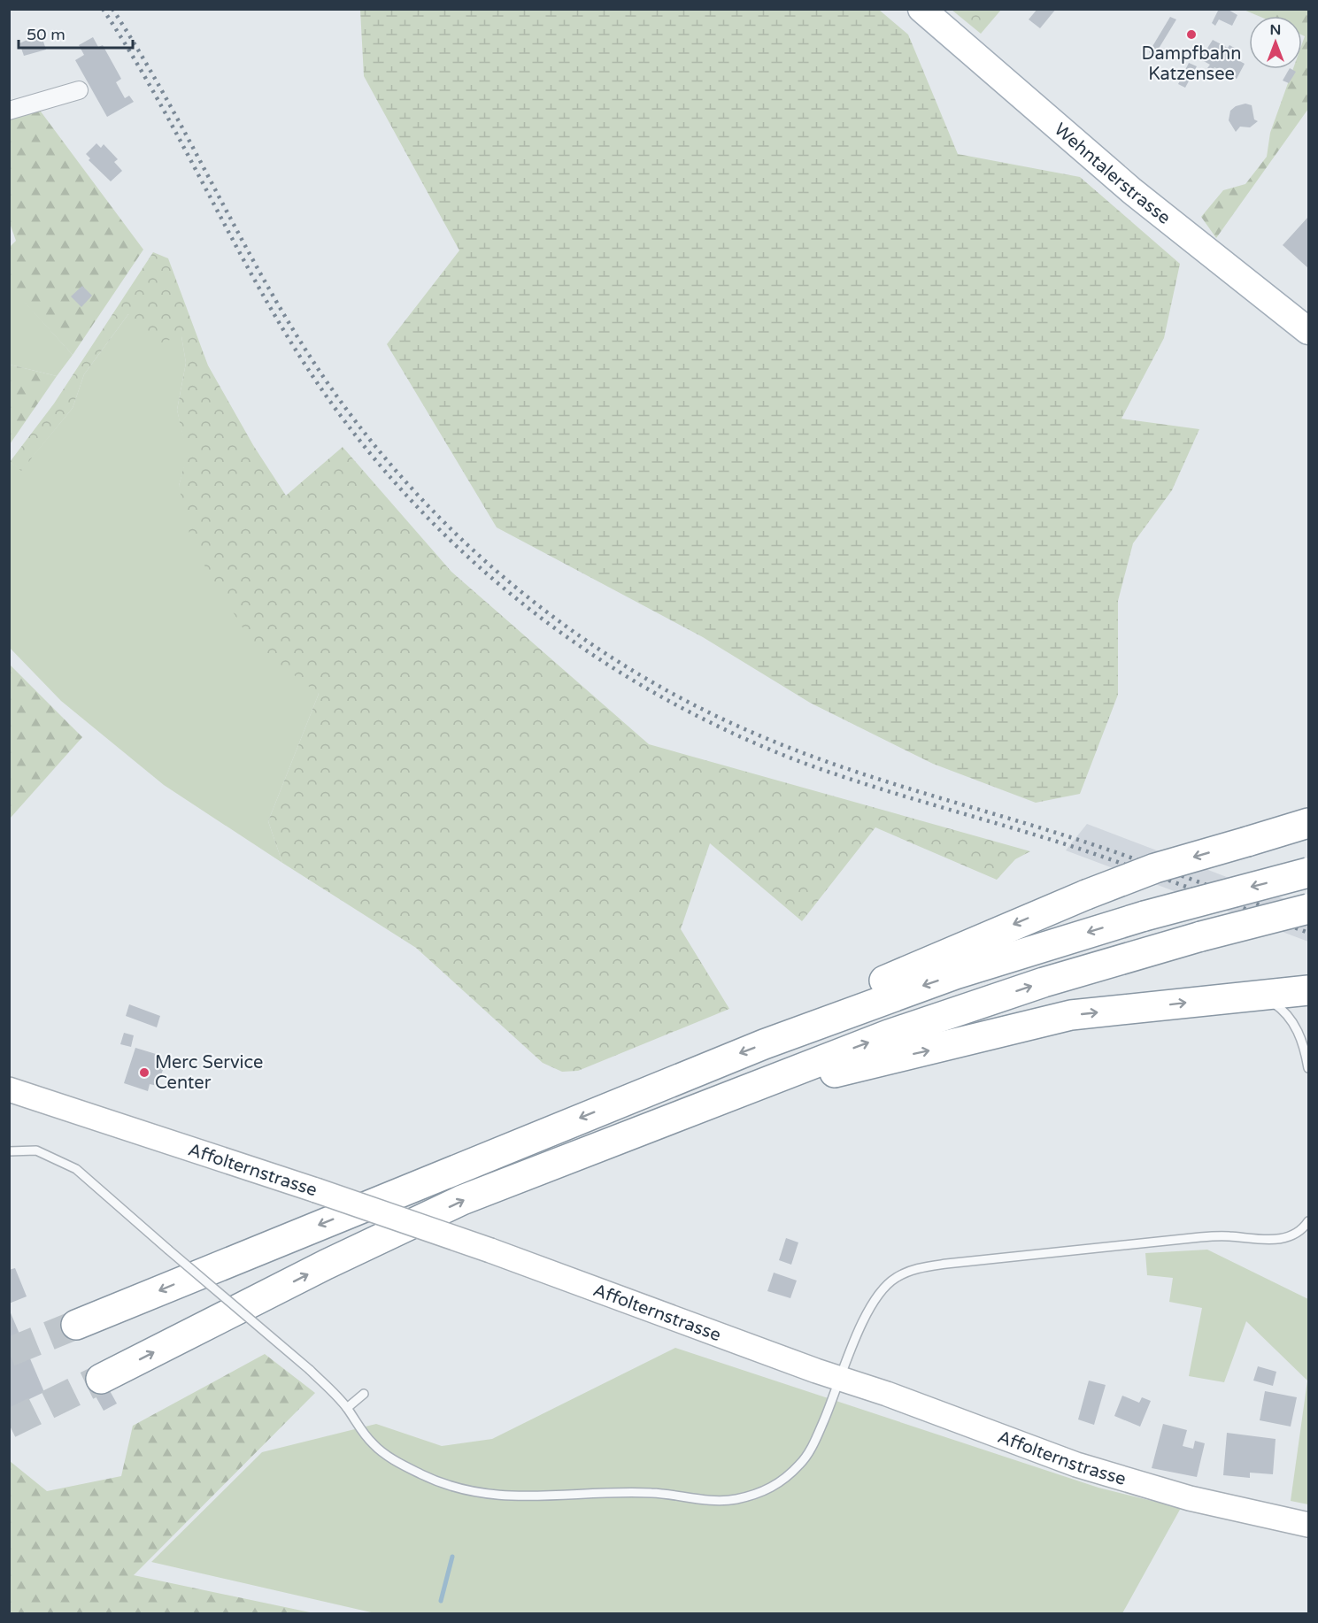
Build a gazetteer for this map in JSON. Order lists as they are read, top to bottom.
{
  "streets": {
    "main road": ["Wehntalerstrasse"],
    "street": ["Affolternstrasse"]
  },
  "places": ["Dampfbahn Katzensee", "Merc Service Center"],
  "scale_bar": "50 m",
  "north": "top"
}
